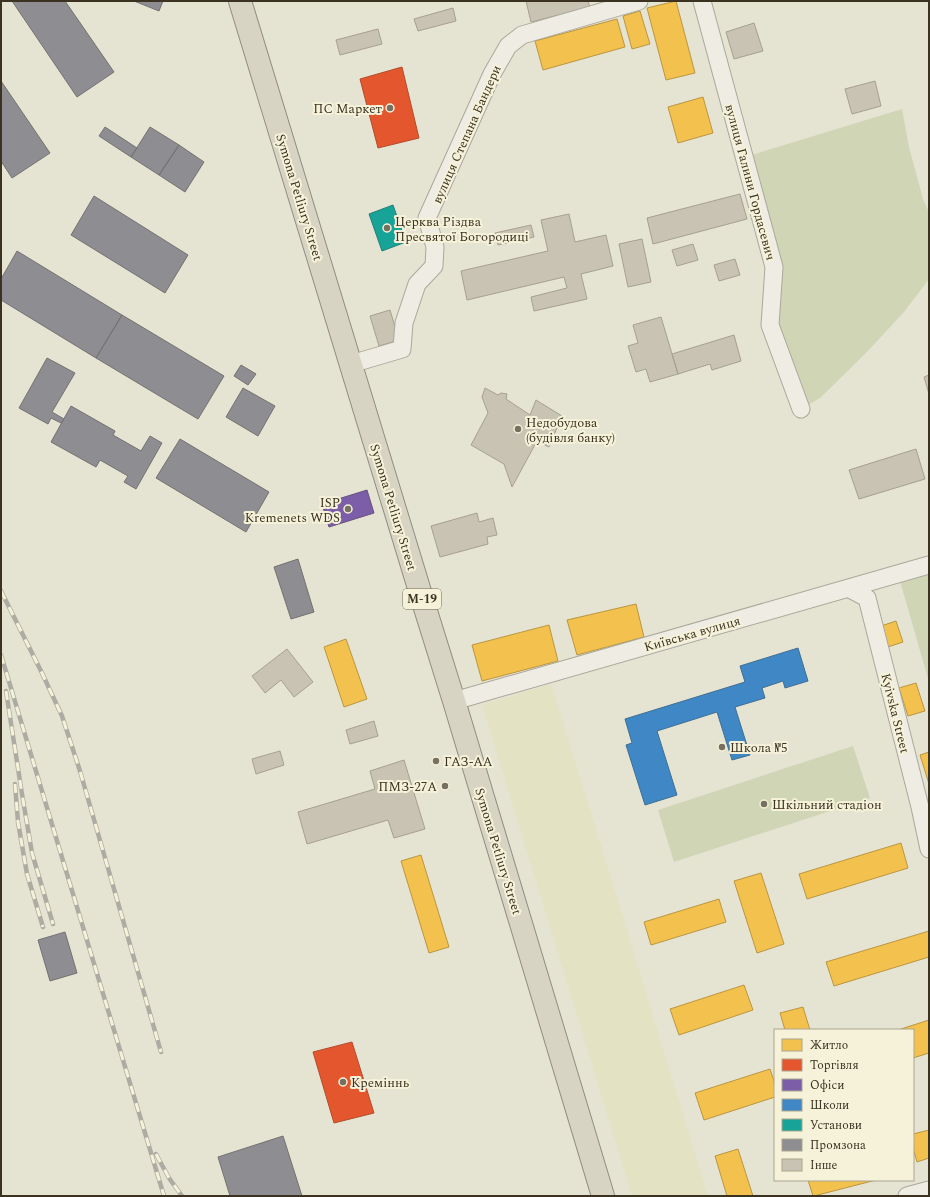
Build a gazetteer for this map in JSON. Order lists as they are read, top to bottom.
{
  "streets": {
    "highway": ["Symona Petliury Street", "М-19"],
    "street": [
      "вулиця Степана Бандери",
      "вулиця Галини Гордасевич",
      "Київська вулиця",
      "Kyivska Street"
    ]
  },
  "crossings": [
    ["вулиця Степана Бандери", "Symona Petliury Street"],
    ["Symona Petliury Street", "Київська вулиця"],
    ["Київська вулиця", "Kyivska Street"]
  ],
  "places": [
    "ПС Маркет",
    "Церква Різдва Пресвятої Богородиці",
    "Недобудова (будівля банку)",
    "ISP Kremenets WDS",
    "Школа №5",
    "ГАЗ-АА",
    "ПМЗ-27А",
    "Шкільний стадіон",
    "Креміннь"
  ],
  "legend": [
    "Житло",
    "Торгівля",
    "Офіси",
    "Школи",
    "Установи",
    "Промзона",
    "Інше"
  ]
}
